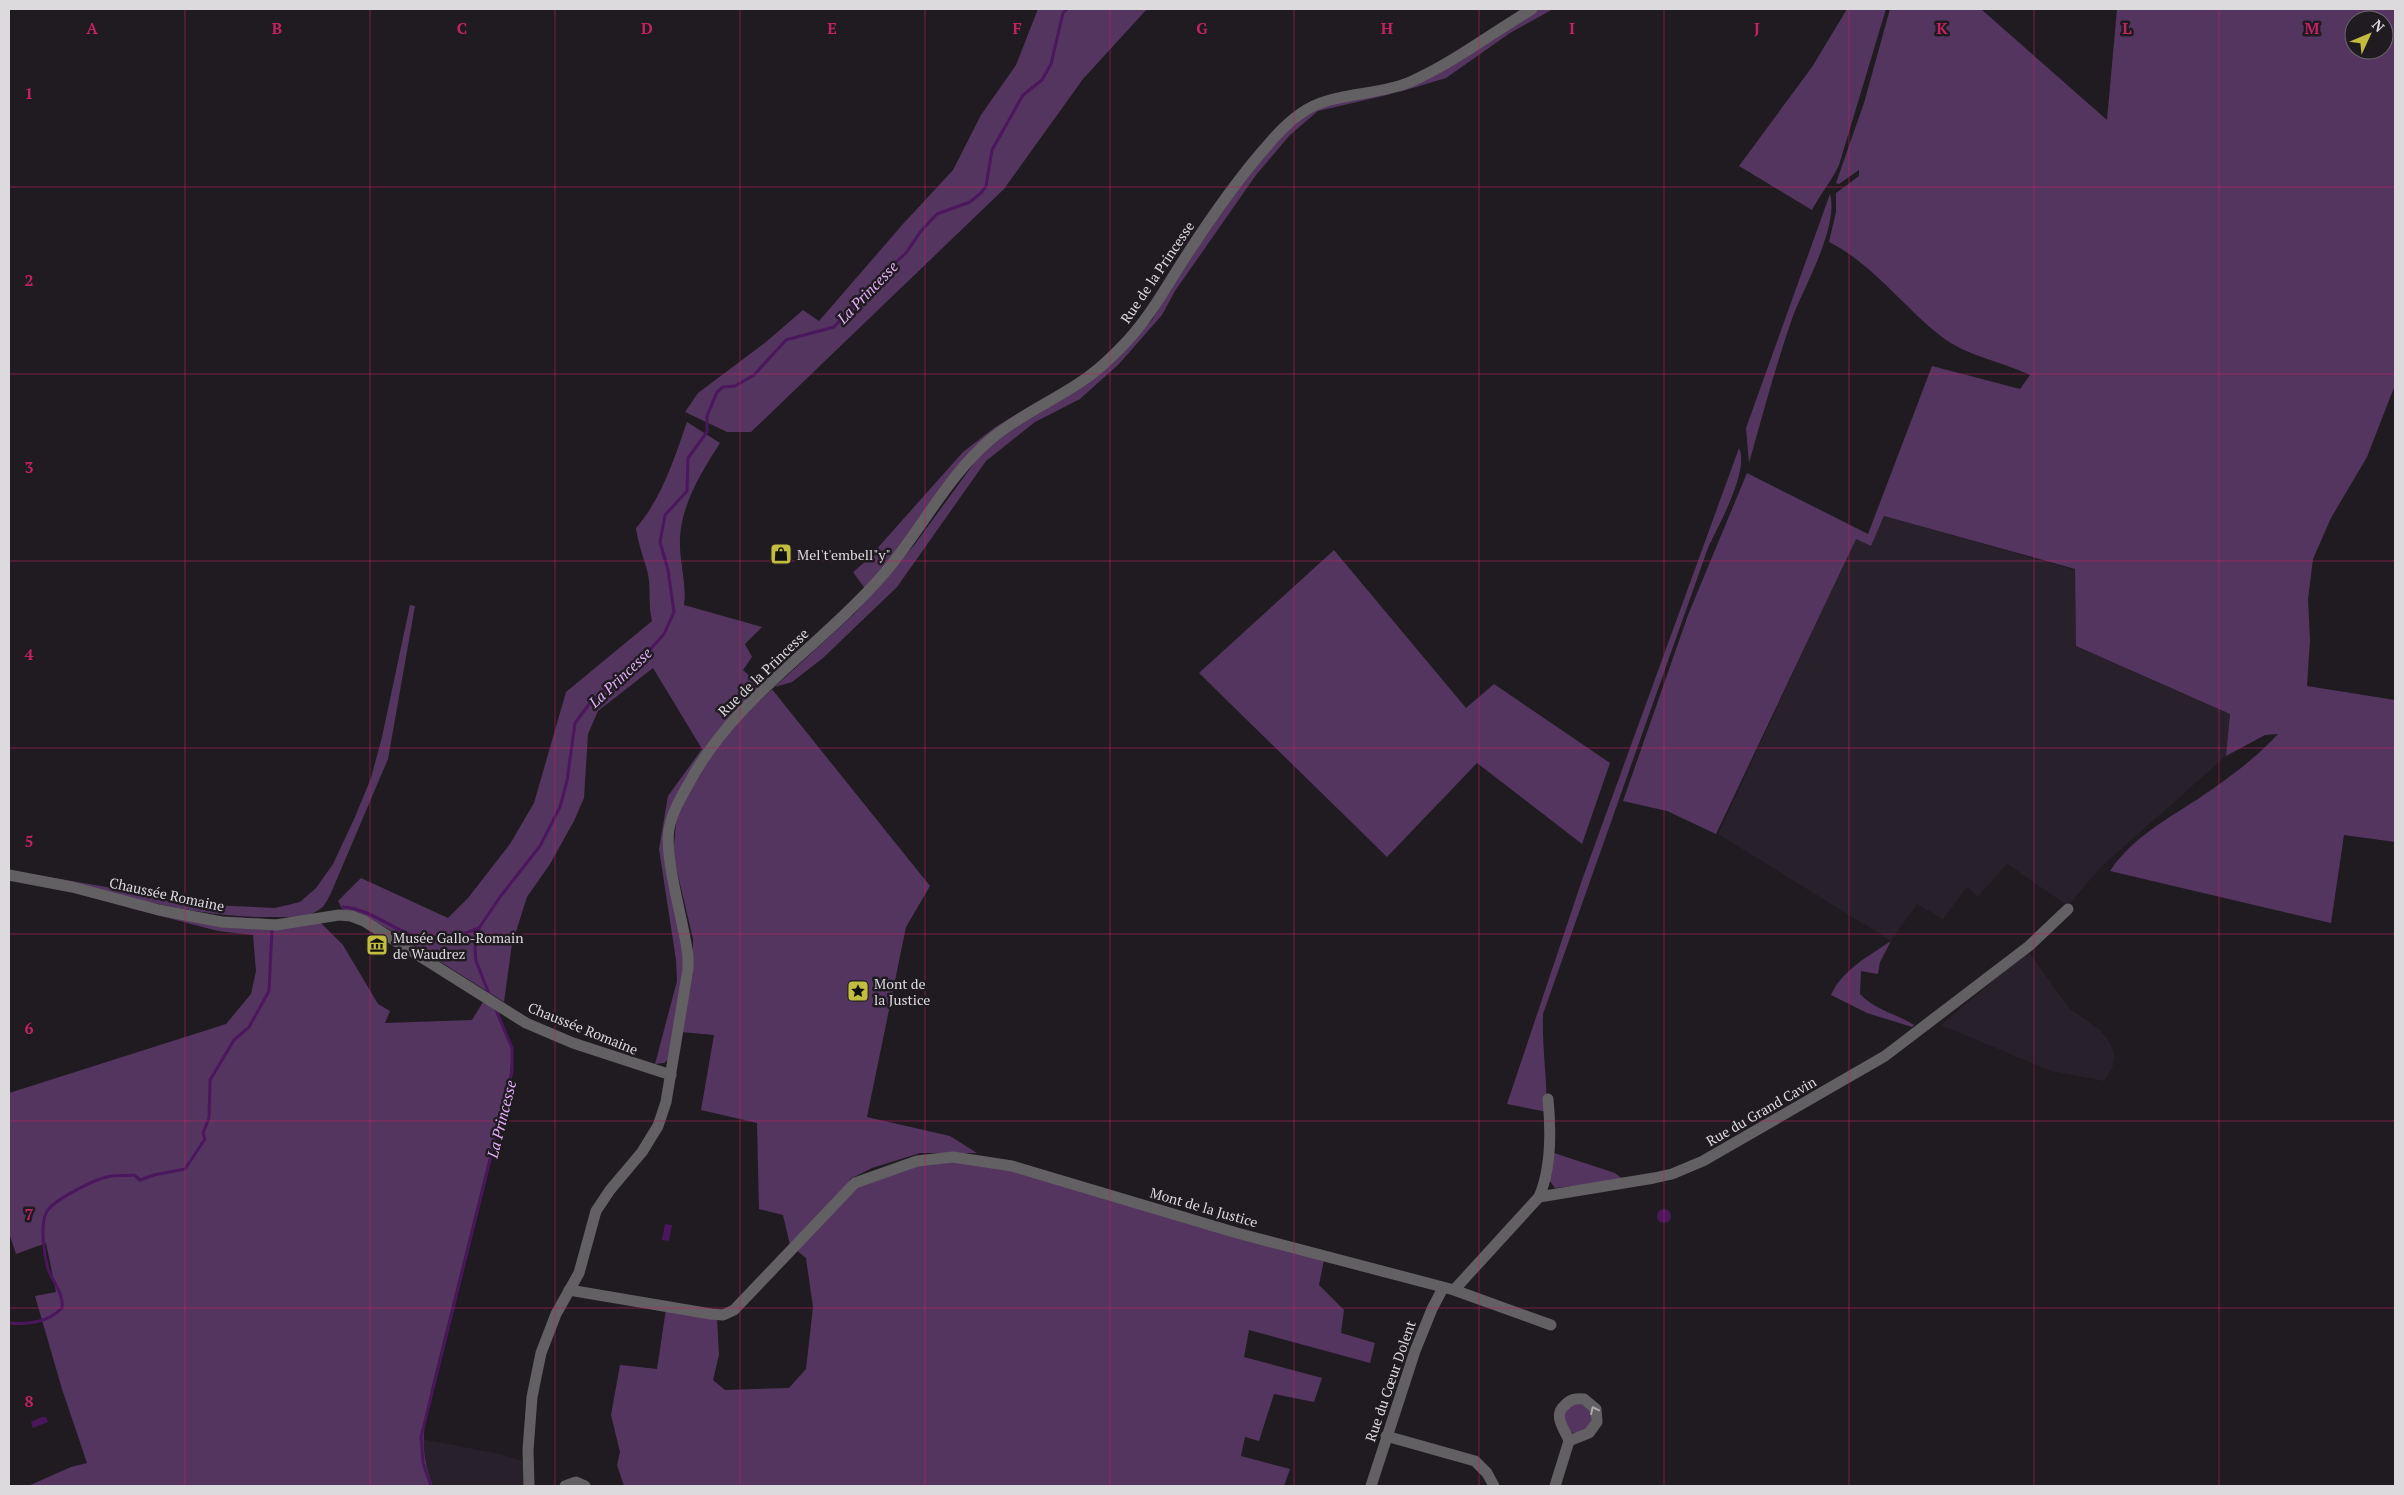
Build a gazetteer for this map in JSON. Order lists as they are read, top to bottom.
{
  "streets": {
    "street": [
      "Rue de la Princesse",
      "Chaussée Romaine",
      "Rue du Grand Cavin",
      "Mont de la Justice",
      "Rue du Cœur Dolent"
    ]
  },
  "crossings": [
    ["Rue de la Princesse", "Chaussée Romaine"],
    ["Rue de la Princesse", "Mont de la Justice"],
    ["Mont de la Justice", "Rue du Cœur Dolent"]
  ],
  "water": ["La Princesse"],
  "places": {
    "shop": ["Mel't'embell\"y\""],
    "museum": ["Musée Gallo-Romain de Waudrez"],
    "place": ["Mont de la Justice"]
  },
  "north": "top right",
  "grid": {
    "columns": [
      "A",
      "B",
      "C",
      "D",
      "E",
      "F",
      "G",
      "H",
      "I",
      "J",
      "K",
      "L",
      "M"
    ],
    "rows": [
      "1",
      "2",
      "3",
      "4",
      "5",
      "6",
      "7",
      "8"
    ]
  }
}
